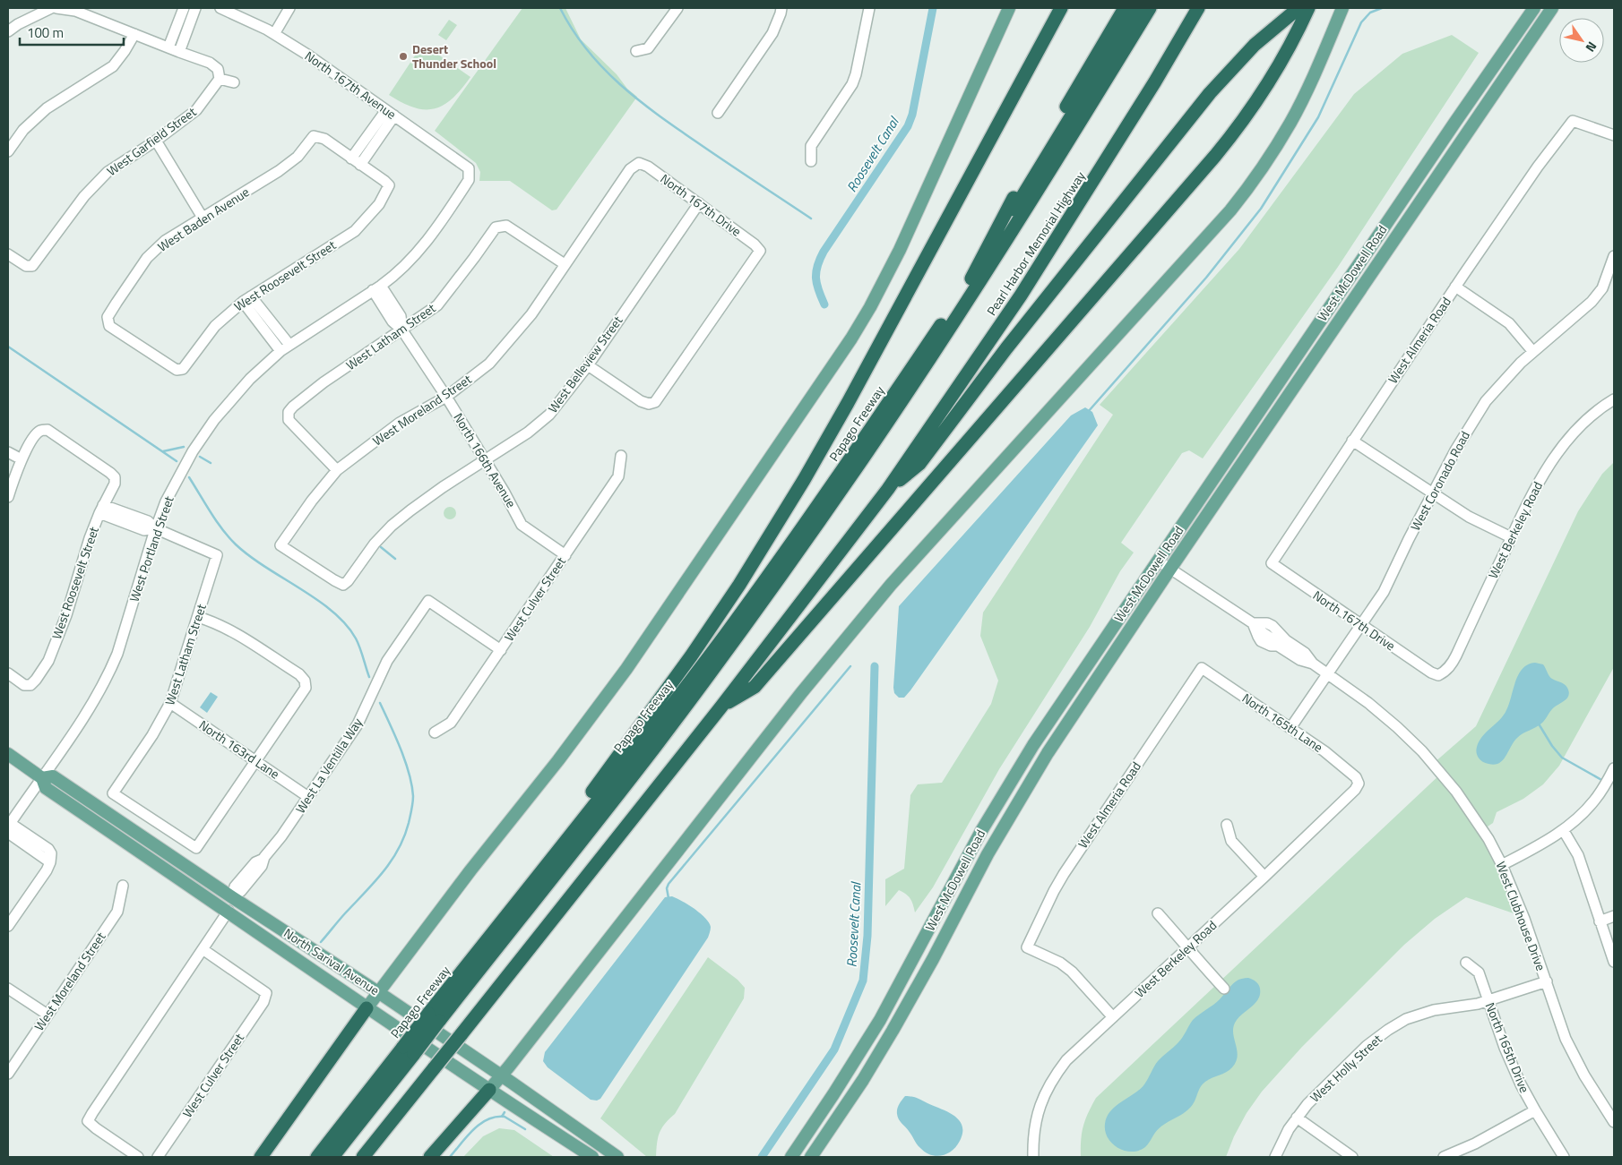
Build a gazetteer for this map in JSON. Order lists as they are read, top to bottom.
{
  "streets": {
    "highway": ["Pearl Harbor Memorial Highway", "Papago Freeway"],
    "main road": ["West McDowell Road", "North Sarival Avenue"],
    "street": [
      "North 167th Avenue",
      "West Garfield Street",
      "North 167th Drive",
      "West Baden Avenue",
      "West Roosevelt Street",
      "West Latham Street",
      "West Almeria Road",
      "West Belleview Street",
      "West Moreland Street",
      "North 166th Avenue",
      "West Coronado Road",
      "West Berkeley Road",
      "West Portland Street",
      "West Culver Street",
      "North 165th Lane",
      "North 163rd Lane",
      "West La Ventilla Way",
      "West Clubhouse Drive",
      "North 165th Drive",
      "West Holly Street"
    ]
  },
  "crossings": [
    ["North 167th Avenue", "West Portland Street"],
    ["North 167th Drive", "West Almeria Road"],
    ["North 167th Drive", "West Belleview Street"],
    ["North 167th Drive", "West Moreland Street"],
    ["North 167th Drive", "West Coronado Road"],
    ["North 167th Drive", "West Berkeley Road"],
    ["West Baden Avenue", "West Roosevelt Street"],
    ["West McDowell Road", "West Clubhouse Drive"],
    ["West Latham Street", "West Moreland Street"],
    ["West Latham Street", "North 166th Avenue"],
    ["West Latham Street", "West Portland Street"],
    ["West Latham Street", "North 163rd Lane"],
    ["West Almeria Road", "West Berkeley Road"],
    ["West Almeria Road", "North 165th Lane"],
    ["West Belleview Street", "West Moreland Street"],
    ["West Belleview Street", "North 166th Avenue"],
    ["West Moreland Street", "North 166th Avenue"],
    ["North 166th Avenue", "West Portland Street"],
    ["North 166th Avenue", "West Culver Street"],
    ["West Coronado Road", "North 165th Lane"],
    ["West Coronado Road", "West Clubhouse Drive"],
    ["West Berkeley Road", "North 165th Lane"],
    ["West Portland Street", "North Sarival Avenue"],
    ["West Culver Street", "West La Ventilla Way"],
    ["North 163rd Lane", "West La Ventilla Way"],
    ["West La Ventilla Way", "North Sarival Avenue"],
    ["West Clubhouse Drive", "West Holly Street"],
    ["North 165th Drive", "West Holly Street"]
  ],
  "water": ["Roosevelt Canal"],
  "places": ["Desert Thunder School"],
  "scale_bar": "100 m",
  "north": "bottom right"
}
